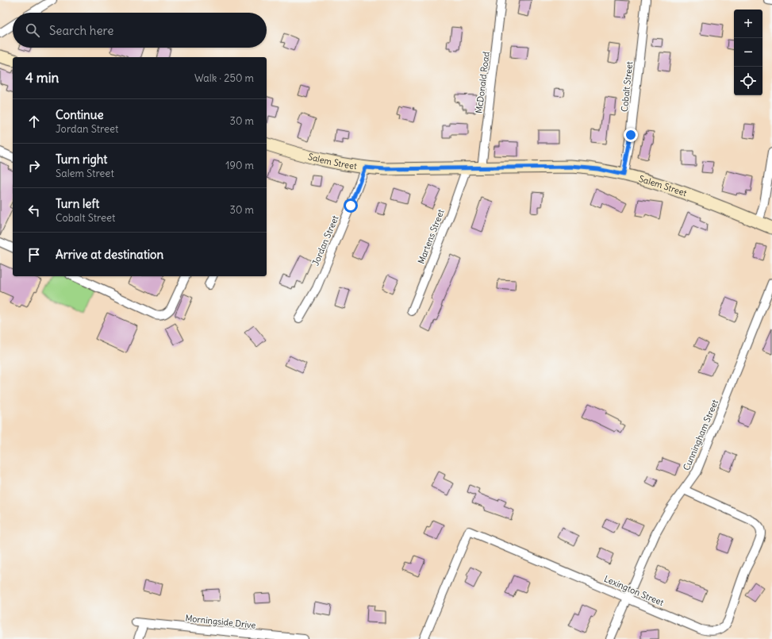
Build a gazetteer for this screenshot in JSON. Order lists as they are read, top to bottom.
{
  "streets": {
    "street": [
      "McDonald Road",
      "Cobalt Street",
      "Salem Street",
      "Martens Street",
      "Jordan Street",
      "Cunningham Street",
      "Lexington Street",
      "Morningside Drive"
    ]
  },
  "crossings": [
    ["McDonald Road", "Salem Street"],
    ["Cobalt Street", "Salem Street"],
    ["Salem Street", "Martens Street"],
    ["Salem Street", "Jordan Street"],
    ["Cunningham Street", "Lexington Street"]
  ],
  "page": {
    "map_buttons": ["+", "−"],
    "search": "Search here",
    "heading": ["4 min", "Walk · 250 m"],
    "list": [
      ["Continue", "Jordan Street", "30 m"],
      ["Turn right", "Salem Street", "190 m"],
      ["Turn left", "Cobalt Street", "30 m"],
      "Arrive at destination"
    ]
  }
}
